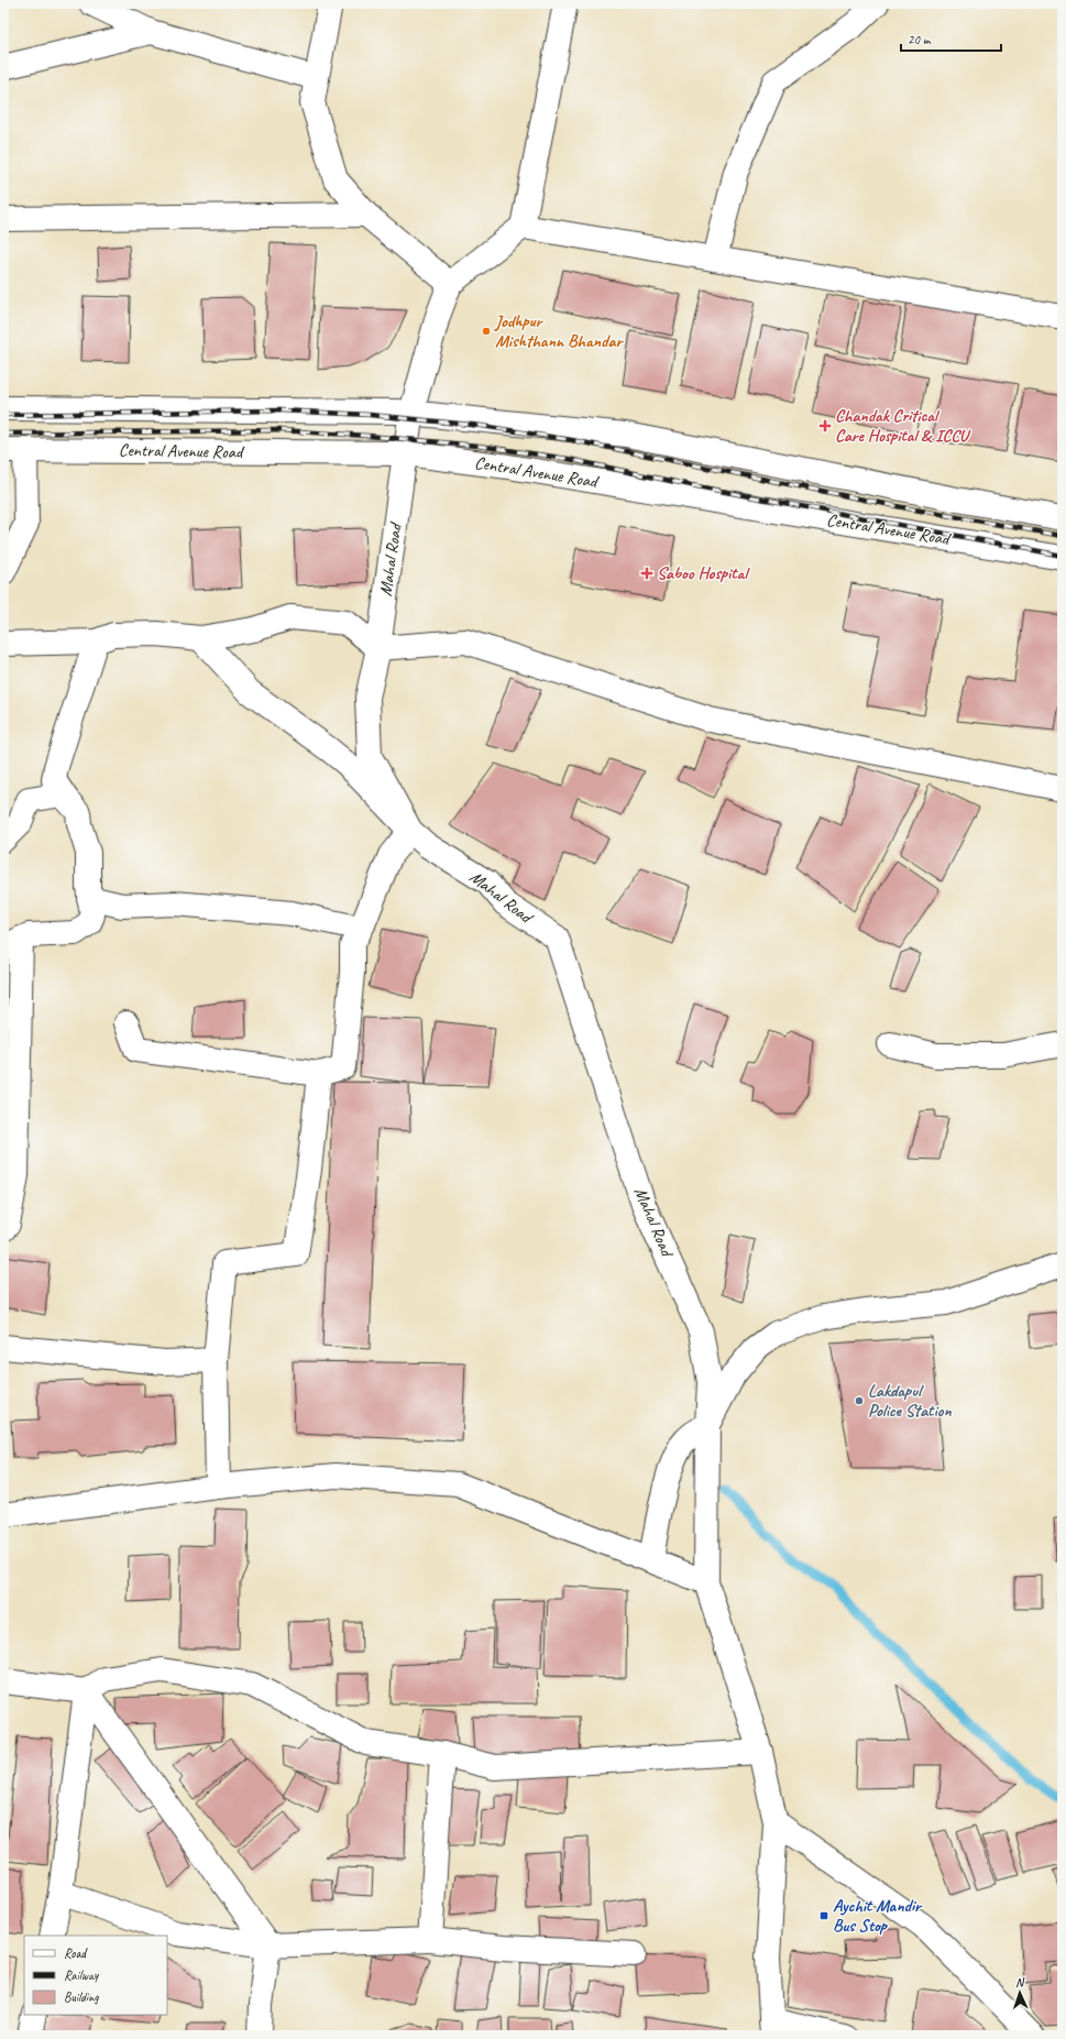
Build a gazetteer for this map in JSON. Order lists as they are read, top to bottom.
{
  "streets": {
    "street": ["Central Avenue Road", "Mahal Road"]
  },
  "crossings": [
    ["Central Avenue Road", "Mahal Road"]
  ],
  "places": {
    "other": ["Jodhpur Mishthann Bhandar", "Lakdapul Police Station"],
    "health": ["Chandak Critical Care Hospital & ICCU", "Saboo Hospital"],
    "transit": ["Aychit Mandir Bus Stop"]
  },
  "legend": ["Road", "Railway", "Building"],
  "scale_bar": "20 m",
  "north": "top"
}
